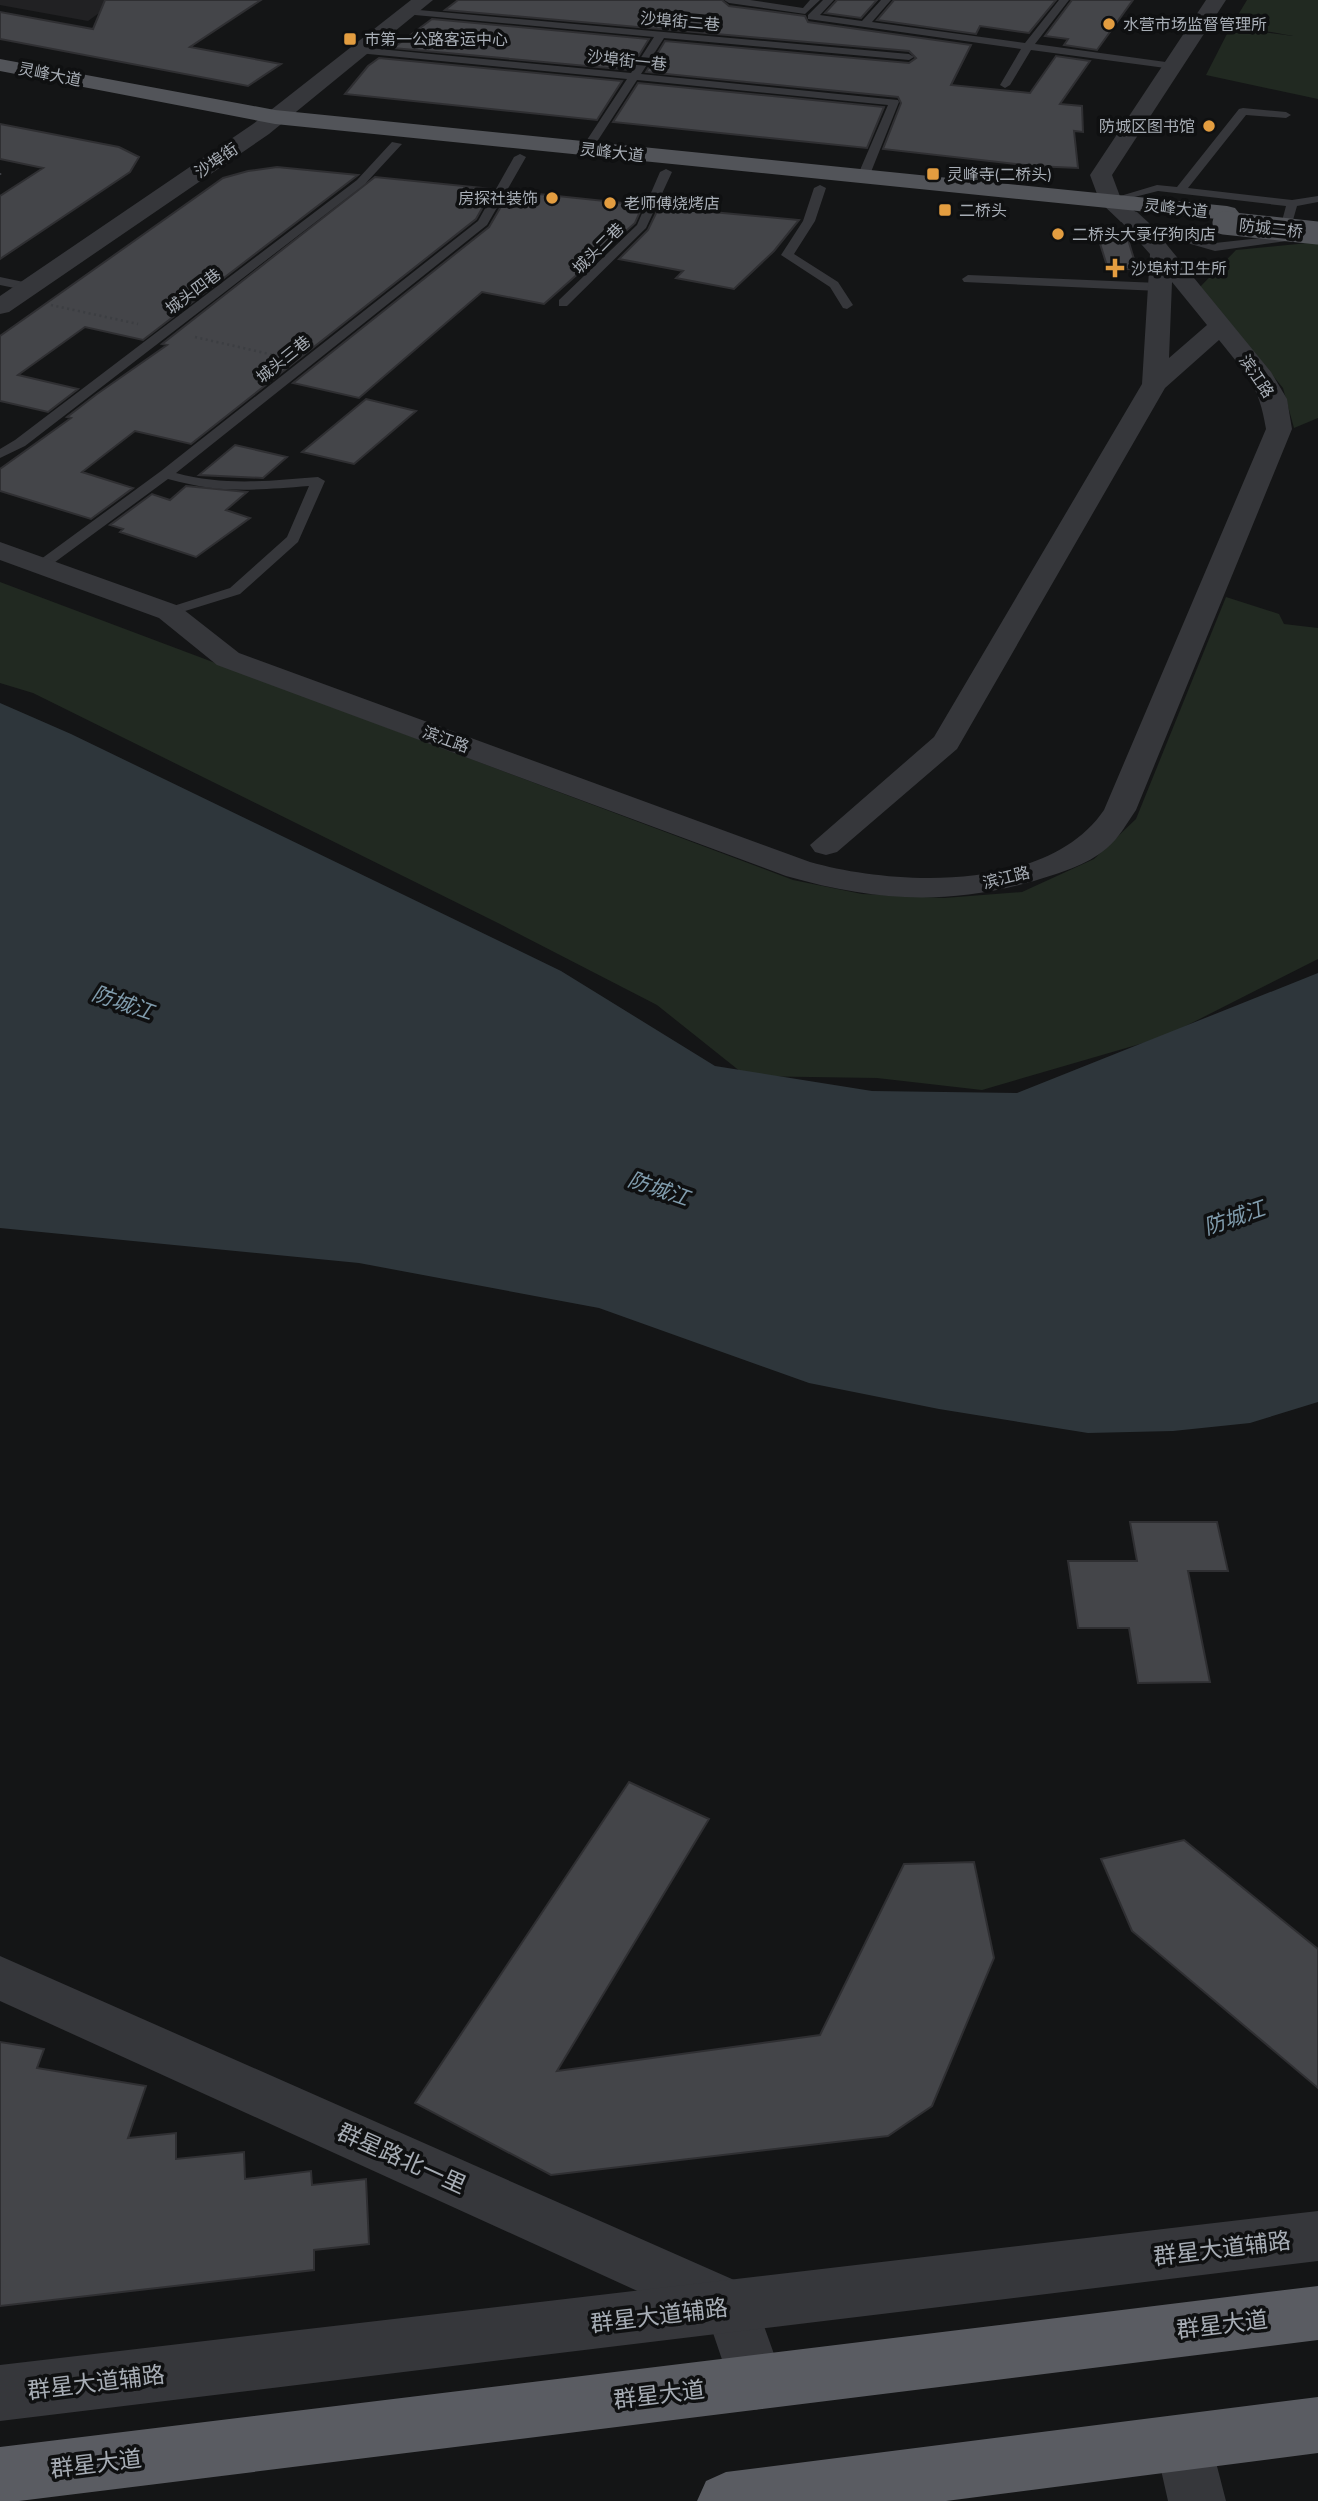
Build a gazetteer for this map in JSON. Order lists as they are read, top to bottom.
{
  "streets": {
    "highway": ["群星大道"],
    "main road": ["灵峰大道", "防城二桥"],
    "street": [
      "沙埠街",
      "滨江路",
      "群星路北一里",
      "群星大道辅路"
    ],
    "lane": [
      "沙埠街二巷",
      "沙埠街一巷",
      "城头二巷",
      "城头四巷",
      "城头三巷"
    ]
  },
  "crossings": [
    ["沙埠街二巷", "沙埠街"],
    ["沙埠街一巷", "灵峰大道"],
    ["沙埠街一巷", "沙埠街"],
    ["灵峰大道", "沙埠街"],
    ["灵峰大道", "防城二桥"],
    ["灵峰大道", "城头二巷"],
    ["灵峰大道", "城头四巷"],
    ["灵峰大道", "城头三巷"],
    ["灵峰大道", "滨江路"],
    ["城头三巷", "滨江路"],
    ["群星路北一里", "群星大道辅路"]
  ],
  "water": ["防城江"],
  "places": {
    "other": [
      "水营市场监督管理所",
      "防城区图书馆",
      "房探社装饰",
      "老师傅烧烤店",
      "二桥头大菉仔狗肉店"
    ],
    "transit": ["巿第一公路客运中心", "灵峰寺(二桥头)", "二桥头"],
    "health": ["沙埠村卫生所"]
  }
}
